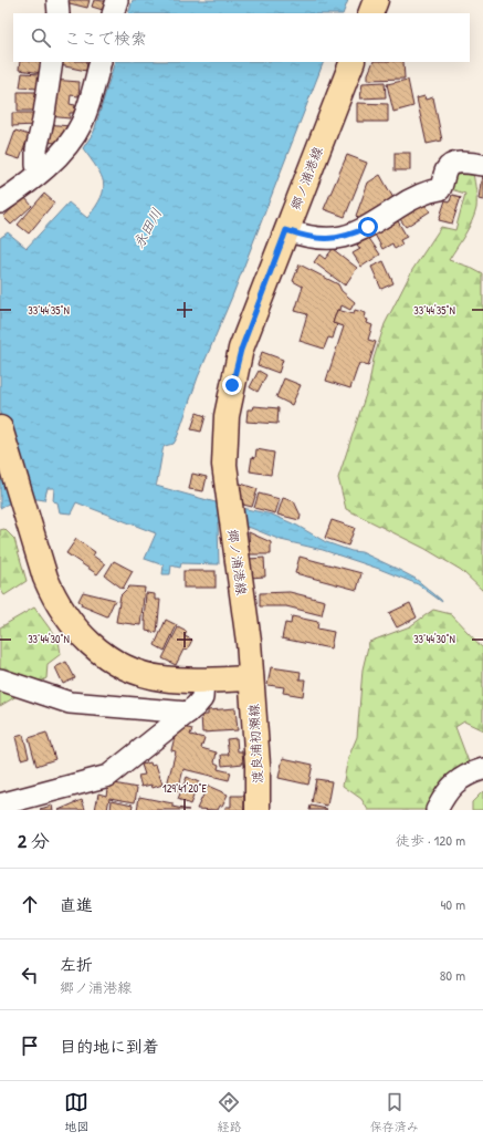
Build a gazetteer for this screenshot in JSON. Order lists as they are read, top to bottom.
{
  "streets": {
    "main road": ["郷ノ浦港線", "渡良浦初瀬線"]
  },
  "crossings": [
    ["郷ノ浦港線", "渡良浦初瀬線"]
  ],
  "water": ["永田川"],
  "page": {
    "search": "ここで検索",
    "heading": ["2 分", "徒歩 · 120 m"],
    "list": [
      ["直進", "40 m"],
      ["左折", "郷ノ浦港線", "80 m"],
      "目的地に到着"
    ],
    "nav": ["地図", "経路", "保存済み"]
  },
  "coordinates": ["33°44'35\"N", "33°44'30\"N", "129°41'20\"E"]
}
